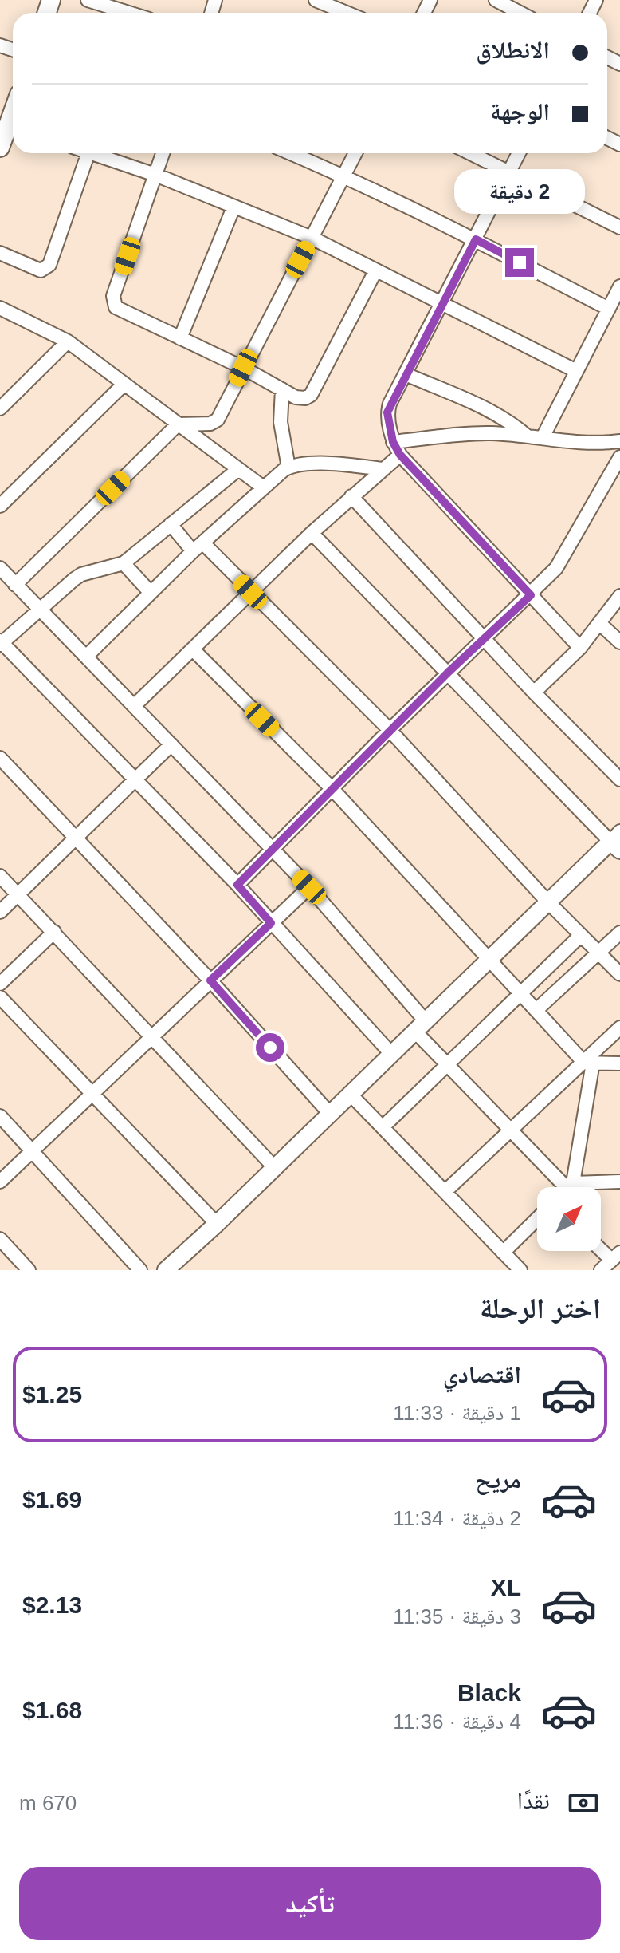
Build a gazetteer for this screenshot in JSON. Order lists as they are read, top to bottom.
{
  "north": "top right",
  "page": {
    "banner": ["الانطلاق", "الوجهة"],
    "bubble": "2 دقيقة",
    "heading": "اختر الرحلة",
    "list": [
      {
        "name": "اقتصادي",
        "note": "1 دقيقة · 11:33",
        "value": "$1.25"
      },
      {
        "name": "مريح",
        "note": "2 دقيقة · 11:34",
        "value": "$1.69"
      },
      {
        "name": "XL",
        "note": "3 دقيقة · 11:35",
        "value": "$2.13"
      },
      {
        "name": "Black",
        "note": "4 دقيقة · 11:36",
        "value": "$1.68"
      }
    ],
    "pay": ["نقدًا", "670 m"],
    "buttons": "تأكيد"
  }
}
